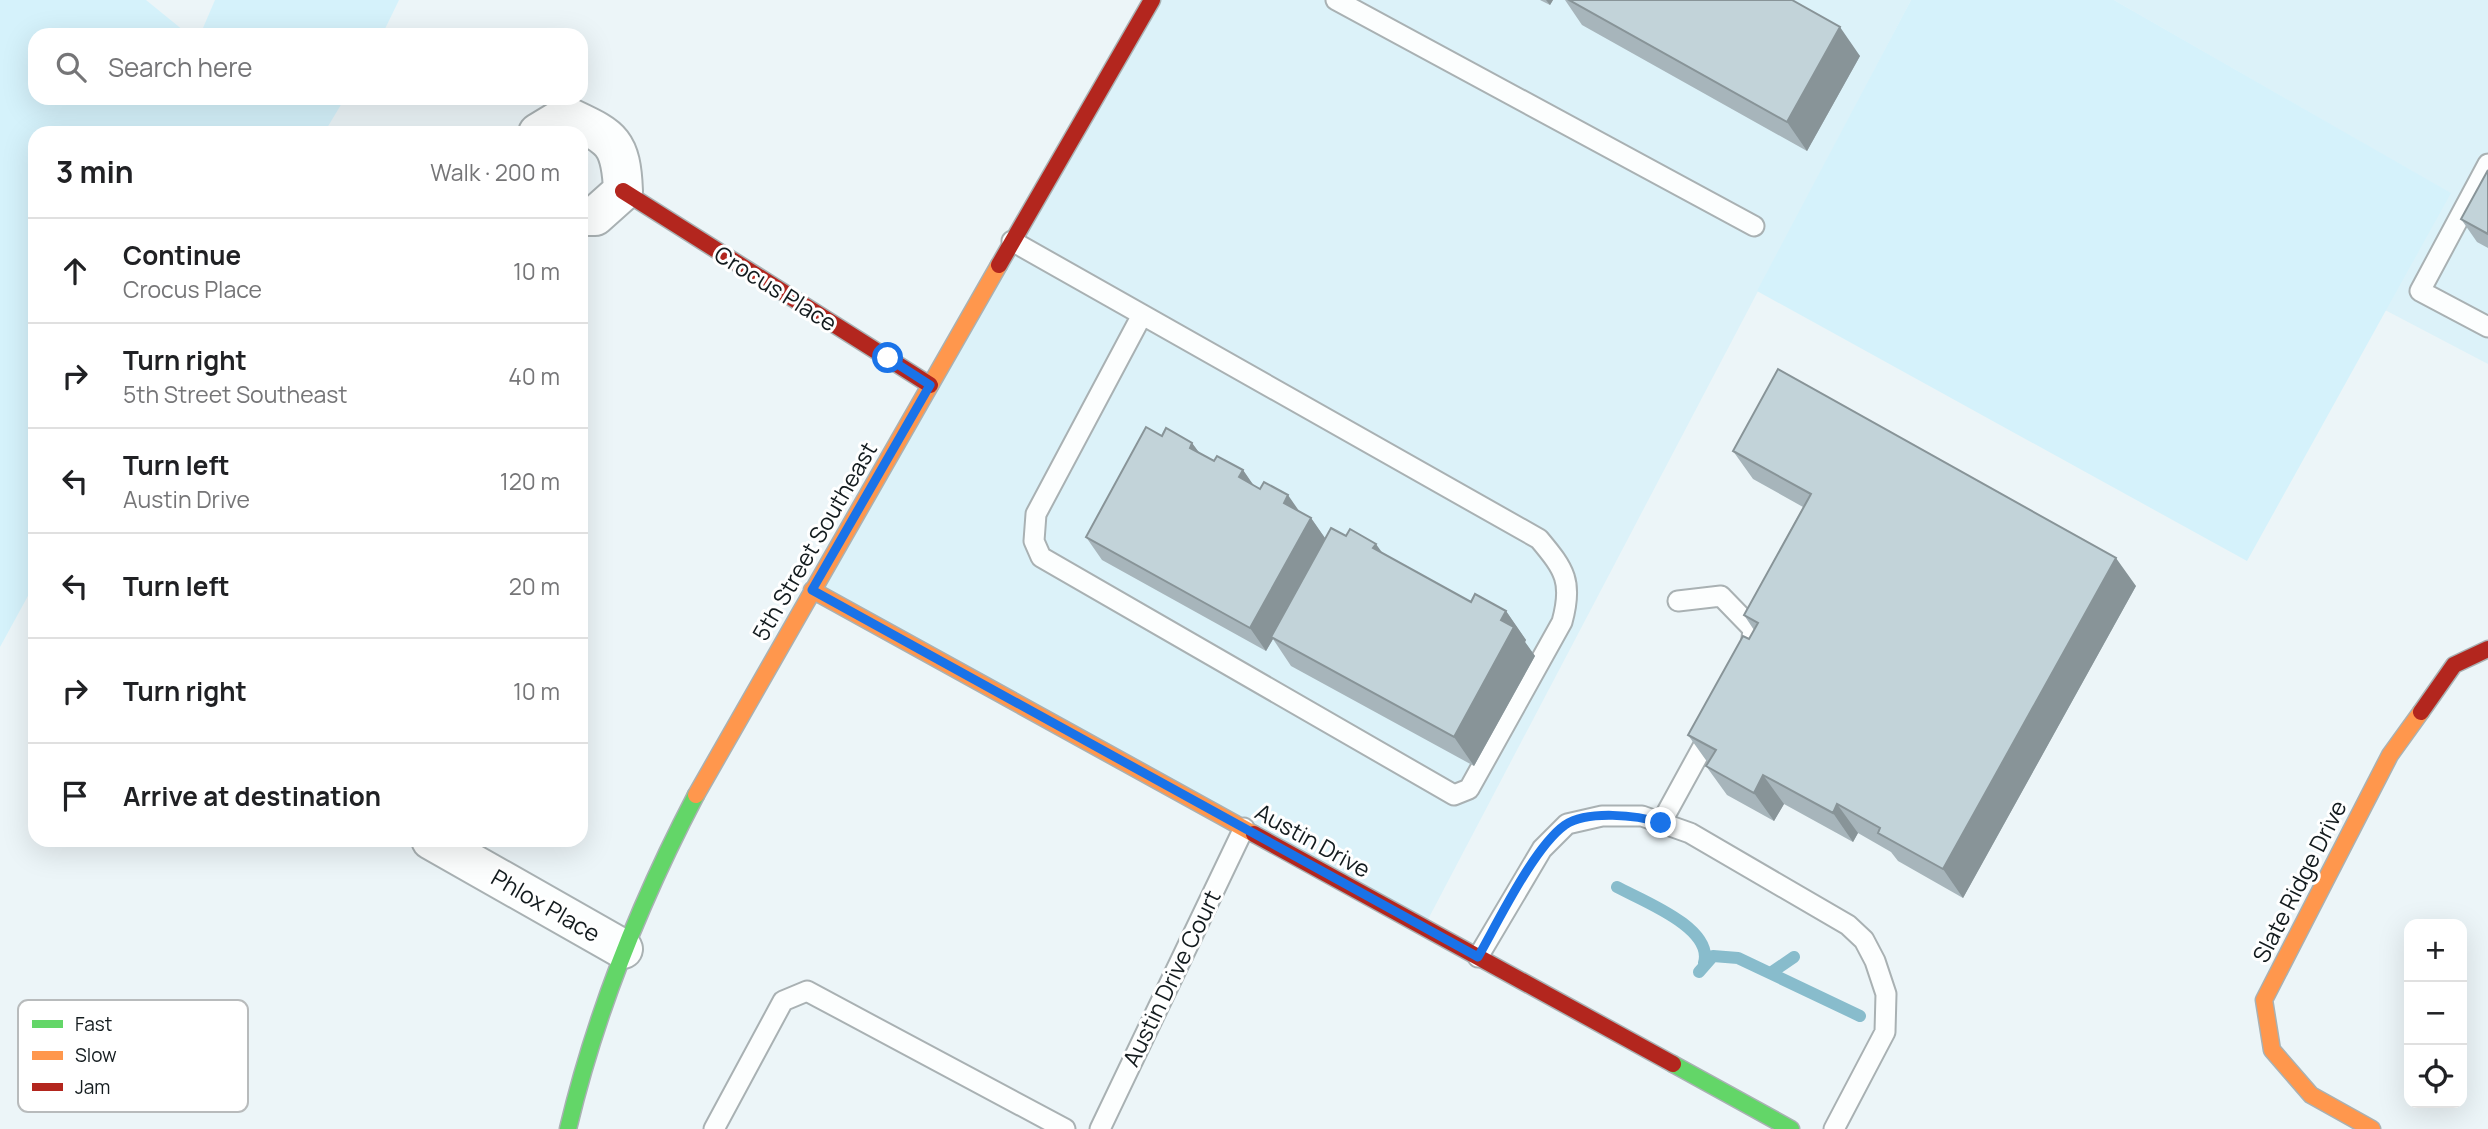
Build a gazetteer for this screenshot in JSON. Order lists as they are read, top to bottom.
{
  "streets": {
    "street": [
      "Crocus Place",
      "5th Street Southeast",
      "Austin Drive",
      "Slate Ridge Drive",
      "Phlox Place"
    ],
    "lane": ["Austin Drive Court"]
  },
  "crossings": [
    ["Crocus Place", "5th Street Southeast"],
    ["5th Street Southeast", "Austin Drive"],
    ["5th Street Southeast", "Phlox Place"],
    ["Austin Drive", "Austin Drive Court"]
  ],
  "legend": ["Fast", "Slow", "Jam"],
  "page": {
    "search": "Search here",
    "heading": ["3 min", "Walk · 200 m"],
    "list": [
      ["Continue", "Crocus Place", "10 m"],
      ["Turn right", "5th Street Southeast", "40 m"],
      ["Turn left", "Austin Drive", "120 m"],
      ["Turn left", "20 m"],
      ["Turn right", "10 m"],
      "Arrive at destination"
    ],
    "map_buttons": ["+", "−"]
  }
}
